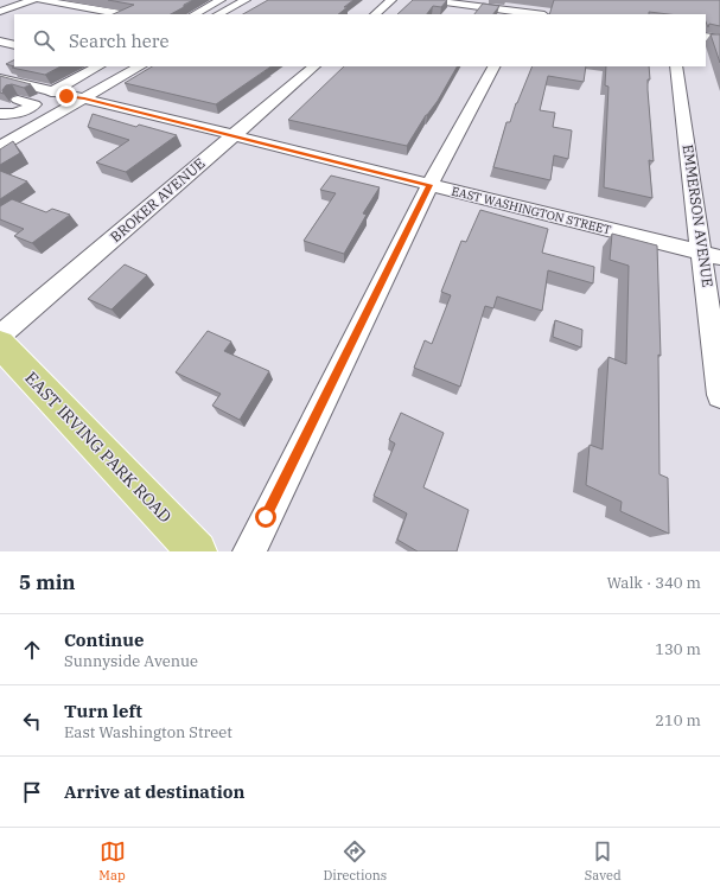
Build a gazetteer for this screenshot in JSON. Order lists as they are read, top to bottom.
{
  "streets": {
    "main road": ["EAST IRVING PARK ROAD"],
    "street": ["BROKER AVENUE", "EAST WASHINGTON STREET", "EMMERSON AVENUE"]
  },
  "crossings": [
    ["BROKER AVENUE", "EAST WASHINGTON STREET"],
    ["EAST WASHINGTON STREET", "EMMERSON AVENUE"]
  ],
  "page": {
    "search": "Search here",
    "heading": ["5 min", "Walk · 340 m"],
    "list": [
      ["Continue", "Sunnyside Avenue", "130 m"],
      ["Turn left", "East Washington Street", "210 m"],
      "Arrive at destination"
    ],
    "nav": ["Map", "Directions", "Saved"]
  }
}
